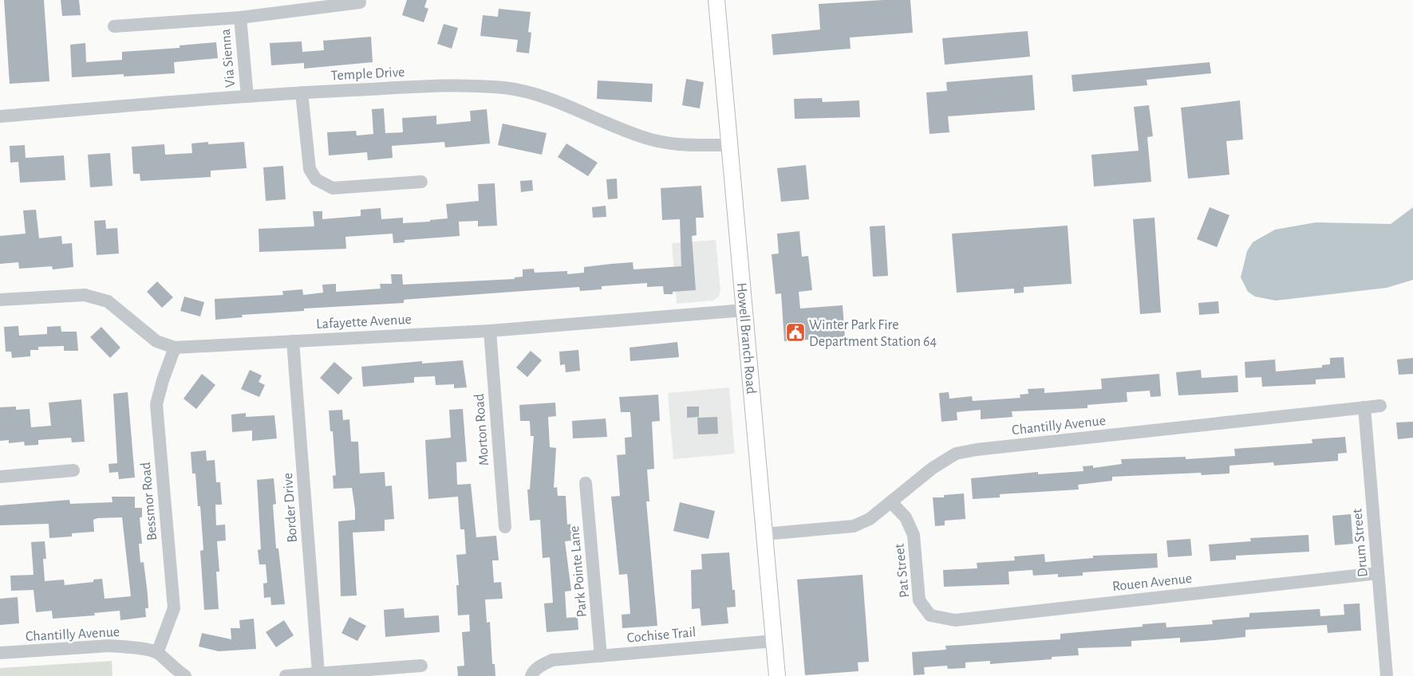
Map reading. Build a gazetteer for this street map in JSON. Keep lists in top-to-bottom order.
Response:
{
  "streets": {
    "main road": ["Howell Branch Road"],
    "street": [
      "Via Sienna",
      "Temple Drive",
      "Lafayette Avenue",
      "Chantilly Avenue",
      "Morton Road",
      "Bessmor Road",
      "Border Drive",
      "Drum Street",
      "Pat Street",
      "Park Pointe Lane",
      "Rouen Avenue",
      "Cochise Trail"
    ]
  },
  "crossings": [
    ["Via Sienna", "Temple Drive"],
    ["Temple Drive", "Howell Branch Road"],
    ["Lafayette Avenue", "Howell Branch Road"],
    ["Lafayette Avenue", "Morton Road"],
    ["Lafayette Avenue", "Bessmor Road"],
    ["Lafayette Avenue", "Border Drive"],
    ["Howell Branch Road", "Chantilly Avenue"],
    ["Howell Branch Road", "Cochise Trail"],
    ["Chantilly Avenue", "Bessmor Road"],
    ["Chantilly Avenue", "Drum Street"],
    ["Chantilly Avenue", "Pat Street"],
    ["Drum Street", "Rouen Avenue"],
    ["Pat Street", "Rouen Avenue"],
    ["Park Pointe Lane", "Cochise Trail"]
  ],
  "places": {
    "public building": ["Winter Park Fire Department Station 64"]
  }
}
